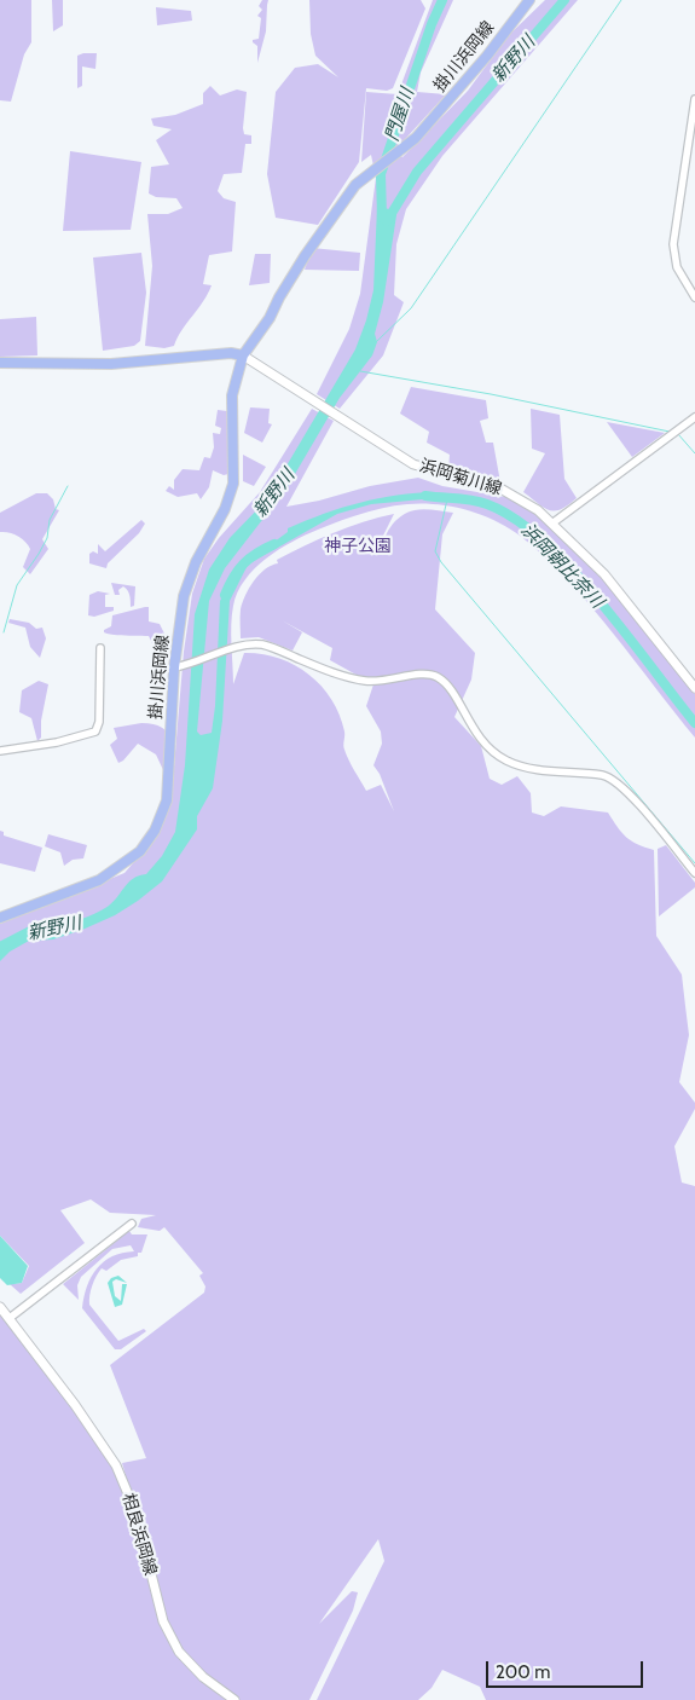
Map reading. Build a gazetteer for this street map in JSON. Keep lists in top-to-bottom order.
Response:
{
  "streets": {
    "main road": ["掛川浜岡線", "浜岡菊川線", "相良浜岡線"]
  },
  "crossings": [
    ["掛川浜岡線", "浜岡菊川線"]
  ],
  "water": ["新野川", "門屋川", "浜岡朝比奈川"],
  "parks": ["神子公園"],
  "scale_bar": "200 m"
}
